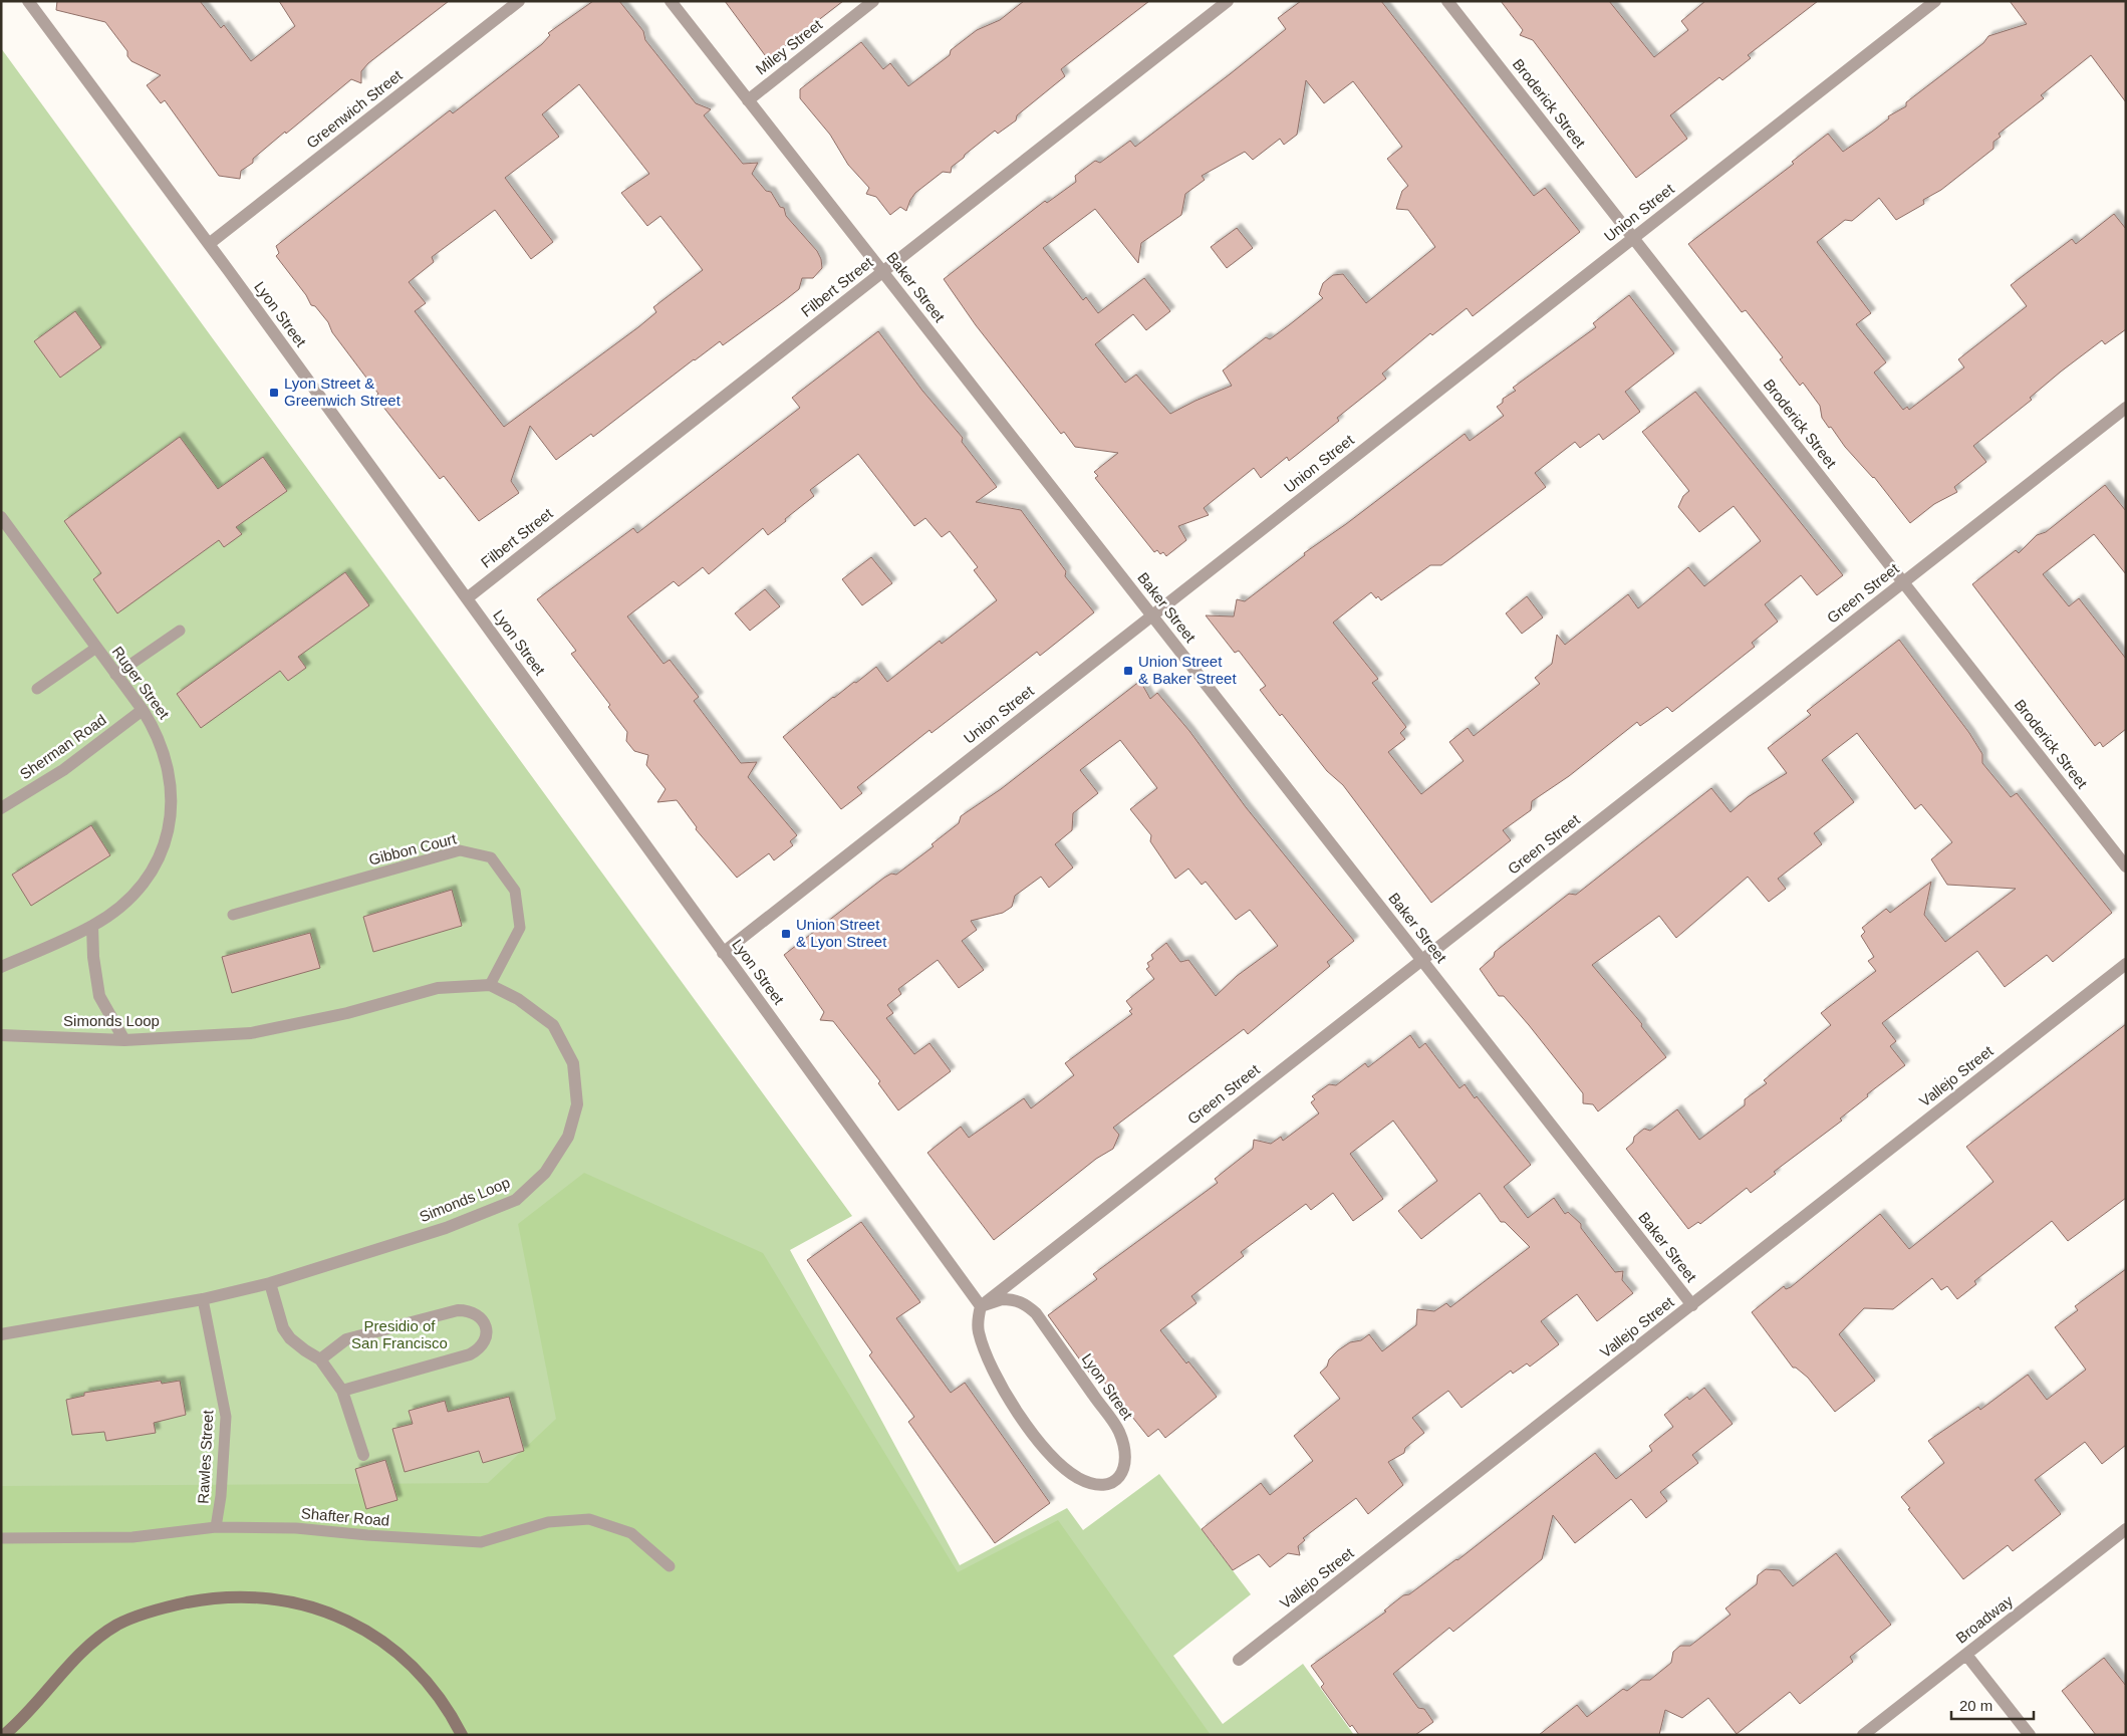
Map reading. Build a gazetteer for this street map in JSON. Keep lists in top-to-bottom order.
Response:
{
  "streets": {
    "street": [
      "Miley Street",
      "Broderick Street",
      "Greenwich Street",
      "Union Street",
      "Filbert Street",
      "Baker Street",
      "Lyon Street",
      "Green Street",
      "Ruger Street",
      "Sherman Road",
      "Simonds Loop",
      "Vallejo Street",
      "Broadway"
    ],
    "lane": ["Gibbon Court", "Rawles Street", "Shafter Road"]
  },
  "crossings": [
    ["Miley Street", "Baker Street"],
    ["Broderick Street", "Union Street"],
    ["Broderick Street", "Green Street"],
    ["Greenwich Street", "Lyon Street"],
    ["Union Street", "Baker Street"],
    ["Union Street", "Lyon Street"],
    ["Filbert Street", "Baker Street"],
    ["Filbert Street", "Lyon Street"],
    ["Baker Street", "Green Street"],
    ["Baker Street", "Vallejo Street"],
    ["Lyon Street", "Green Street"],
    ["Ruger Street", "Sherman Road"],
    ["Gibbon Court", "Simonds Loop"],
    ["Simonds Loop", "Rawles Street"],
    ["Rawles Street", "Shafter Road"]
  ],
  "parks": ["Presidio of San Francisco"],
  "places": {
    "transit": ["Lyon Street & Greenwich Street", "Union Street & Baker Street", "Union Street & Lyon Street"]
  },
  "scale_bar": "20 m"
}
